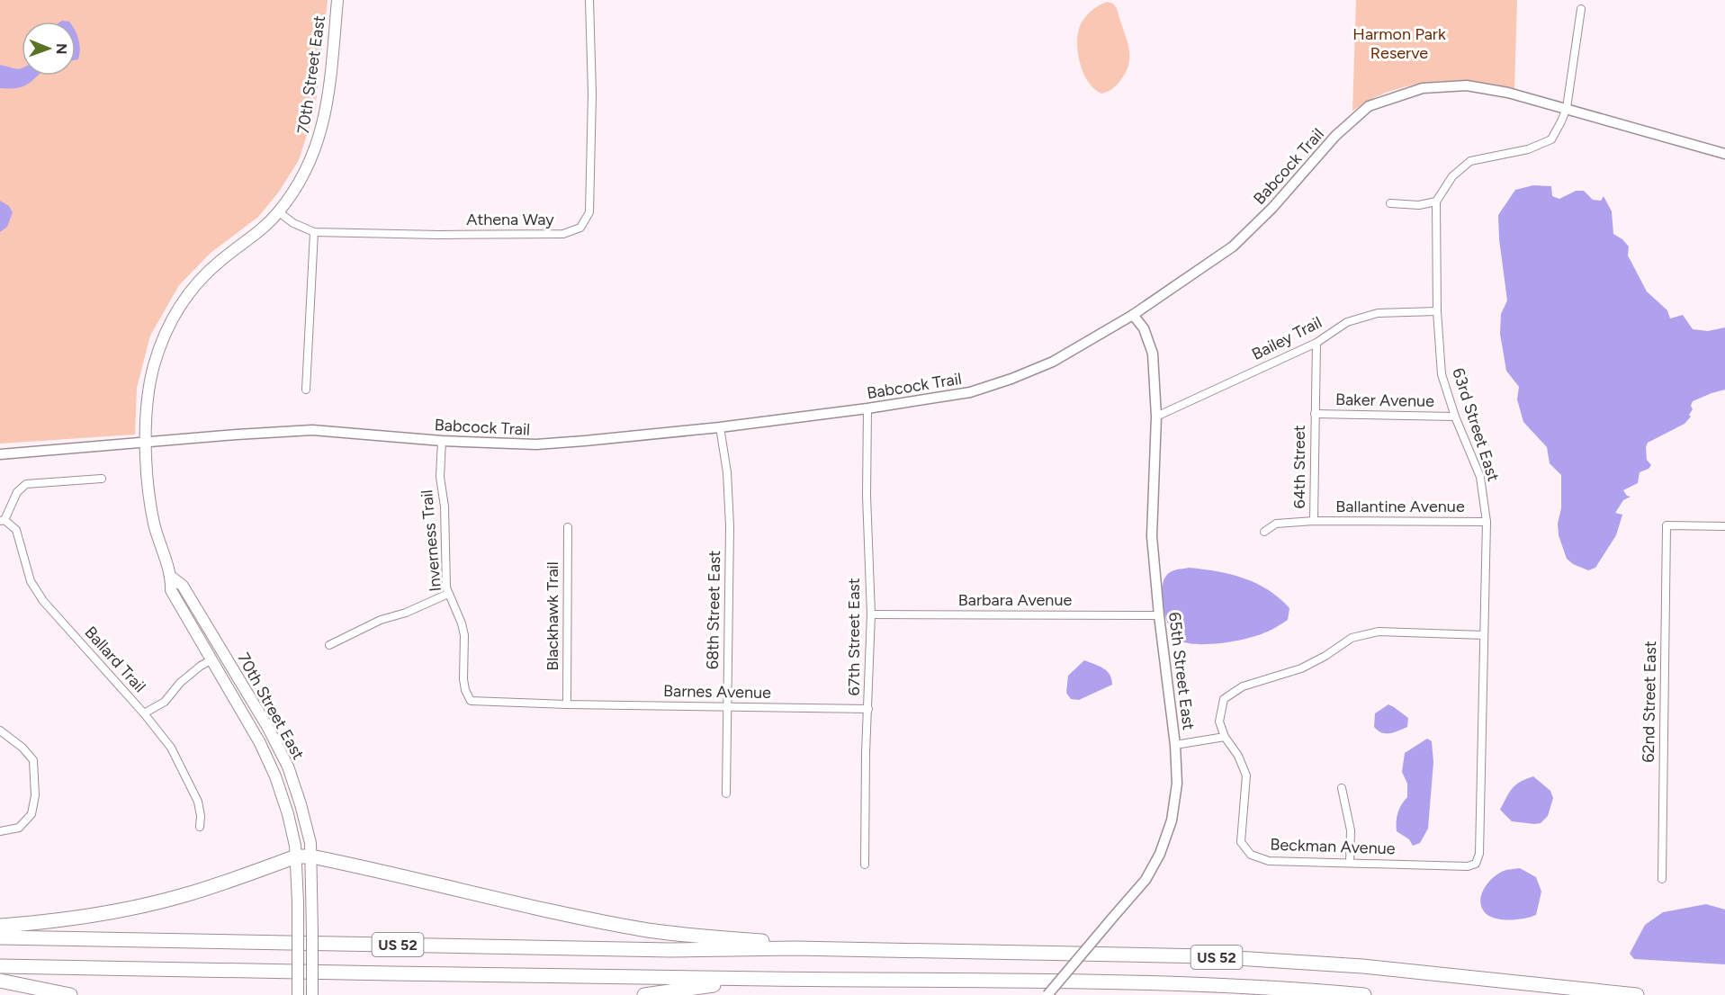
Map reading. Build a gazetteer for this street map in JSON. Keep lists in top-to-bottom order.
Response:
{
  "streets": {
    "highway": ["US 52"],
    "main road": ["70th Street East"],
    "street": [
      "Babcock Trail",
      "Athena Way",
      "Bailey Trail",
      "Baker Avenue",
      "63rd Street East",
      "64th Street",
      "Ballantine Avenue",
      "Inverness Trail",
      "Barbara Avenue",
      "68th Street East",
      "Blackhawk Trail",
      "67th Street East",
      "Ballard Trail",
      "65th Street East",
      "Barnes Avenue",
      "62nd Street East",
      "Beckman Avenue"
    ]
  },
  "crossings": [
    ["70th Street East", "Babcock Trail"],
    ["70th Street East", "Athena Way"],
    ["Babcock Trail", "Inverness Trail"],
    ["Babcock Trail", "68th Street East"],
    ["Babcock Trail", "67th Street East"],
    ["Babcock Trail", "65th Street East"],
    ["Bailey Trail", "63rd Street East"],
    ["Bailey Trail", "64th Street"],
    ["Bailey Trail", "65th Street East"],
    ["Baker Avenue", "63rd Street East"],
    ["Baker Avenue", "64th Street"],
    ["63rd Street East", "Ballantine Avenue"],
    ["63rd Street East", "Beckman Avenue"],
    ["64th Street", "Ballantine Avenue"],
    ["Inverness Trail", "Blackhawk Trail"],
    ["Inverness Trail", "Barnes Avenue"],
    ["Barbara Avenue", "67th Street East"],
    ["Barbara Avenue", "65th Street East"],
    ["68th Street East", "Barnes Avenue"],
    ["Blackhawk Trail", "Barnes Avenue"],
    ["67th Street East", "Barnes Avenue"]
  ],
  "parks": ["Harmon Park Reserve"],
  "north": "right"
}
